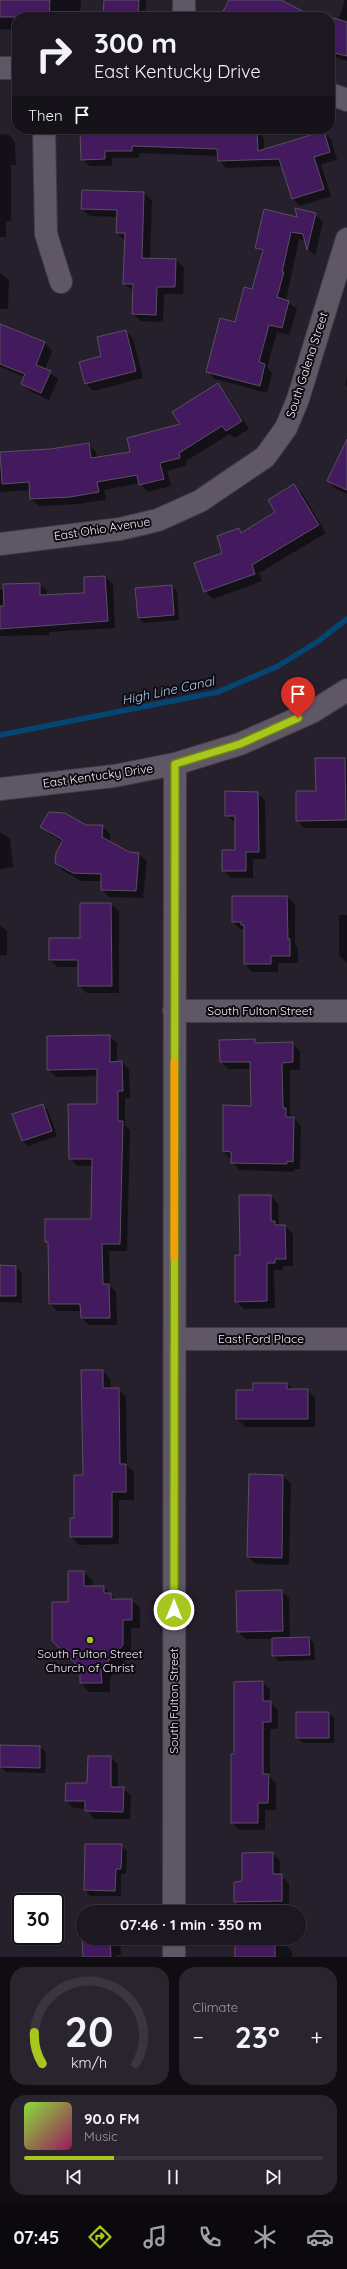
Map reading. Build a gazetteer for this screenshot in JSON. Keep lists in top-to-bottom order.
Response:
{
  "streets": {
    "street": [
      "South Galena Street",
      "East Ohio Avenue",
      "East Kentucky Drive",
      "South Fulton Street",
      "East Ford Place"
    ]
  },
  "crossings": [
    ["South Galena Street", "East Ohio Avenue"],
    ["East Kentucky Drive", "South Fulton Street"],
    ["South Fulton Street", "East Ford Place"]
  ],
  "water": ["High Line Canal"],
  "places": ["South Fulton Street Church of Christ"],
  "page": {
    "turn": ["300 m", "East Kentucky Drive"],
    "then": "Then",
    "limit": "30",
    "trip": "07:46 · 1 min · 350 m",
    "tile": "Climate",
    "heat": ["−", "23°", "+"],
    "song": ["90.0 FM", "Music"],
    "tabs": "07:45",
    "gauge": ["20", "km/h"]
  }
}
